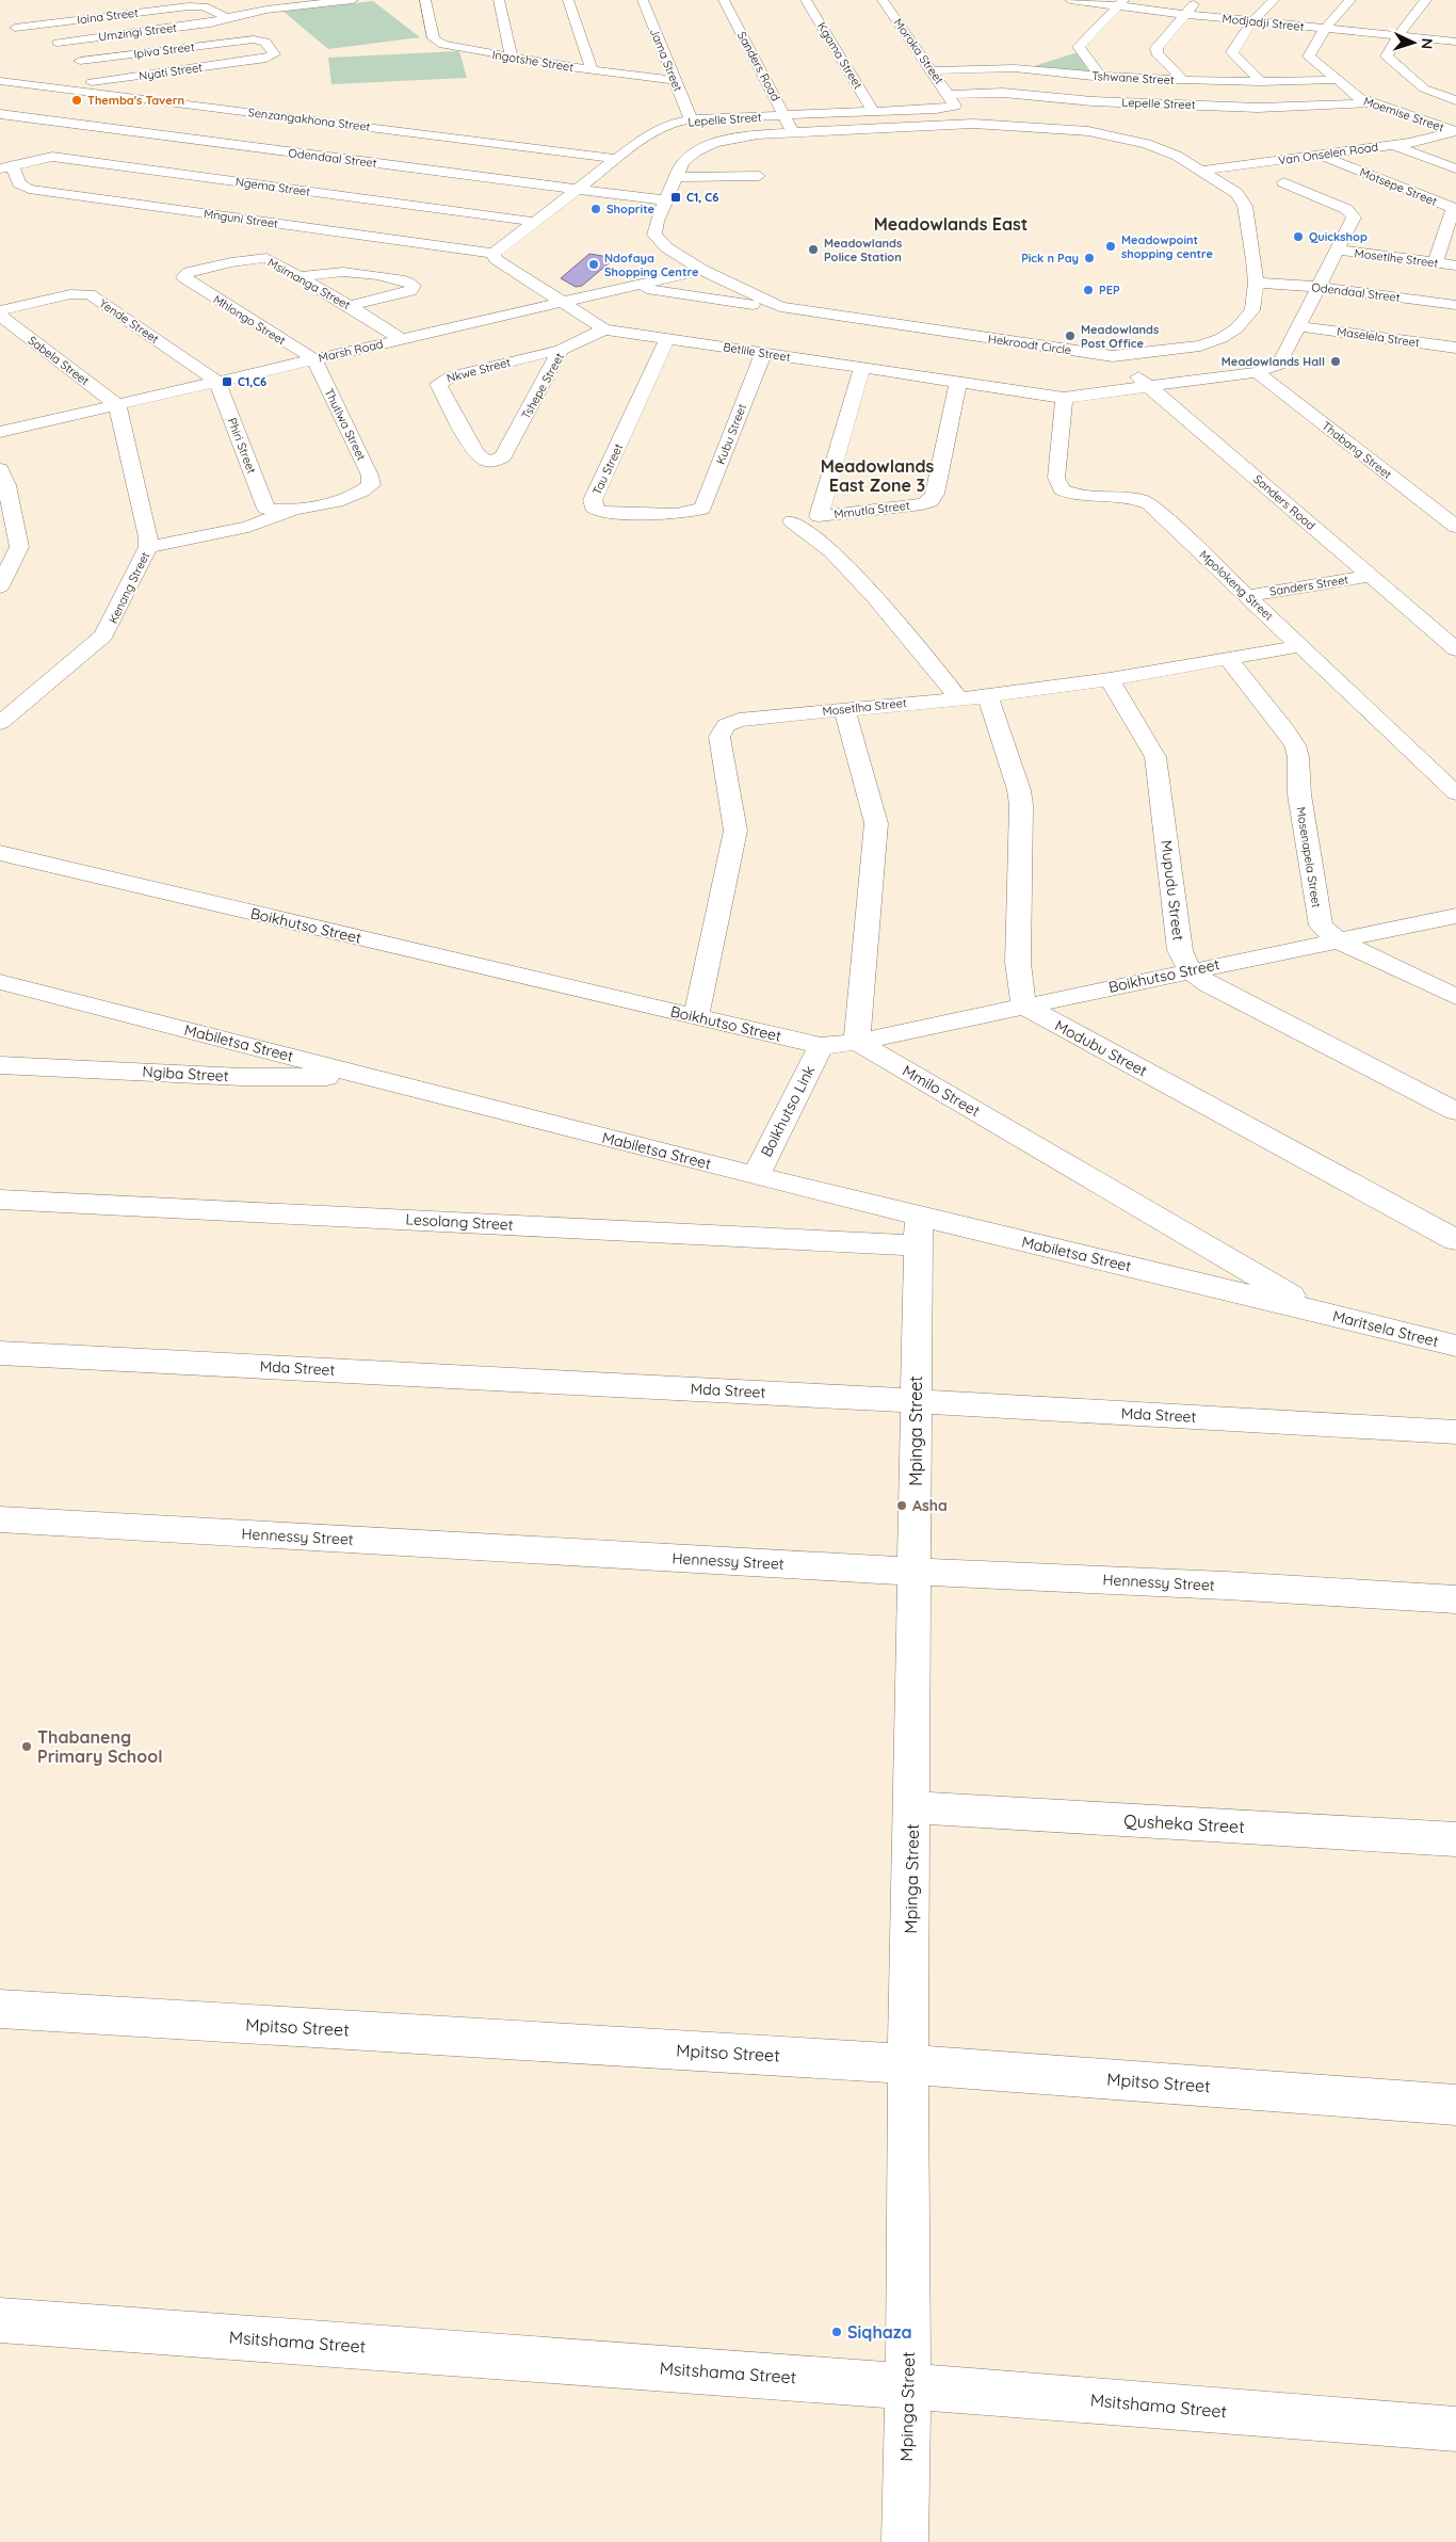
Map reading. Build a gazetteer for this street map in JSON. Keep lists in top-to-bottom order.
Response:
{
  "streets": {
    "street": [
      "Ioina Street",
      "Modjadji Street",
      "Umzingi Street",
      "Ipiva Street",
      "Moroka Street",
      "Kgama Street",
      "Jama Street",
      "Ingotshe Street",
      "Sanders Road",
      "Nyati Street",
      "Tshwane Street",
      "Lepelle Street",
      "Moemise Street",
      "Senzangakhona Street",
      "Van Onselen Road",
      "Odendaal Street",
      "Ngema Street",
      "Motsepe Street",
      "Mnguni Street",
      "Mosetlhe Street",
      "Msimanga Street",
      "Mhlongo Street",
      "Yende Street",
      "Maselela Street",
      "Hekroodt Circle",
      "Marsh Road",
      "Betlile Street",
      "Sabela Street",
      "Nkwe Street",
      "Tshepe Street",
      "Thutlwa Street",
      "Kubu Street",
      "Phiri Street",
      "Thabang Street",
      "Tau Street",
      "Mmutla Street",
      "Mpolokeng Street",
      "Sanders Street",
      "Kenang Street",
      "Mosetlha Street",
      "Mosenapela Street",
      "Mupudu Street",
      "Boikhutso Street",
      "Mabiletsa Street",
      "Modubu Street",
      "Ngiba Street",
      "Mmilo Street",
      "Boikhutso Link",
      "Lesolang Street",
      "Maritsela Street",
      "Mda Street",
      "Mpinga Street",
      "Hennessy Street",
      "Qusheka Street",
      "Mpitso Street",
      "Msitshama Street"
    ]
  },
  "crossings": [
    ["Ioina Street", "Umzingi Street"],
    ["Modjadji Street", "Moemise Street"],
    ["Ipiva Street", "Nyati Street"],
    ["Ipiva Street", "Senzangakhona Street"],
    ["Moroka Street", "Tshwane Street"],
    ["Moroka Street", "Lepelle Street"],
    ["Kgama Street", "Lepelle Street"],
    ["Jama Street", "Ingotshe Street"],
    ["Jama Street", "Lepelle Street"],
    ["Sanders Road", "Lepelle Street"],
    ["Sanders Road", "Hekroodt Circle"],
    ["Sanders Road", "Betlile Street"],
    ["Sanders Road", "Sanders Street"],
    ["Nyati Street", "Senzangakhona Street"],
    ["Tshwane Street", "Moemise Street"],
    ["Lepelle Street", "Moemise Street"],
    ["Lepelle Street", "Senzangakhona Street"],
    ["Lepelle Street", "Odendaal Street"],
    ["Moemise Street", "Van Onselen Road"],
    ["Van Onselen Road", "Motsepe Street"],
    ["Van Onselen Road", "Hekroodt Circle"],
    ["Odendaal Street", "Hekroodt Circle"],
    ["Odendaal Street", "Betlile Street"],
    ["Ngema Street", "Mnguni Street"],
    ["Motsepe Street", "Mosetlhe Street"],
    ["Mnguni Street", "Betlile Street"],
    ["Mosetlhe Street", "Betlile Street"],
    ["Msimanga Street", "Mhlongo Street"],
    ["Msimanga Street", "Marsh Road"],
    ["Mhlongo Street", "Marsh Road"],
    ["Mhlongo Street", "Thutlwa Street"],
    ["Yende Street", "Marsh Road"],
    ["Yende Street", "Phiri Street"],
    ["Maselela Street", "Betlile Street"],
    ["Hekroodt Circle", "Marsh Road"],
    ["Marsh Road", "Betlile Street"],
    ["Marsh Road", "Sabela Street"],
    ["Marsh Road", "Thutlwa Street"],
    ["Marsh Road", "Phiri Street"],
    ["Marsh Road", "Kenang Street"],
    ["Betlile Street", "Tshepe Street"],
    ["Betlile Street", "Kubu Street"],
    ["Betlile Street", "Thabang Street"],
    ["Betlile Street", "Tau Street"],
    ["Betlile Street", "Mmutla Street"],
    ["Betlile Street", "Mpolokeng Street"],
    ["Sabela Street", "Kenang Street"],
    ["Nkwe Street", "Tshepe Street"],
    ["Thutlwa Street", "Phiri Street"],
    ["Kubu Street", "Tau Street"],
    ["Mpolokeng Street", "Sanders Street"],
    ["Mpolokeng Street", "Mosetlha Street"],
    ["Mosetlha Street", "Mosenapela Street"],
    ["Mosetlha Street", "Mupudu Street"],
    ["Mosetlha Street", "Boikhutso Street"],
    ["Mosenapela Street", "Boikhutso Street"],
    ["Mupudu Street", "Boikhutso Street"],
    ["Boikhutso Street", "Modubu Street"],
    ["Boikhutso Street", "Mmilo Street"],
    ["Boikhutso Street", "Boikhutso Link"],
    ["Mabiletsa Street", "Ngiba Street"],
    ["Mabiletsa Street", "Mmilo Street"],
    ["Mabiletsa Street", "Boikhutso Link"],
    ["Mabiletsa Street", "Lesolang Street"],
    ["Mabiletsa Street", "Maritsela Street"],
    ["Mabiletsa Street", "Mpinga Street"],
    ["Mmilo Street", "Maritsela Street"],
    ["Lesolang Street", "Mpinga Street"],
    ["Mda Street", "Mpinga Street"],
    ["Mpinga Street", "Hennessy Street"],
    ["Mpinga Street", "Qusheka Street"],
    ["Mpinga Street", "Mpitso Street"],
    ["Mpinga Street", "Msitshama Street"]
  ],
  "districts": ["Meadowlands East", "Meadowlands East Zone 3"],
  "places": {
    "other": [
      "Themba's Tavern",
      "Shoprite",
      "Quickshop",
      "Meadowpoint shopping centre",
      "Meadowlands Police Station",
      "Pick n Pay",
      "Ndofaya Shopping Centre",
      "PEP",
      "Meadowlands Post Office",
      "Meadowlands Hall",
      "Asha",
      "Thabaneng Primary School",
      "Siqhaza"
    ],
    "transit": ["C1, C6", "C1,C6"]
  },
  "north": "right"
}
